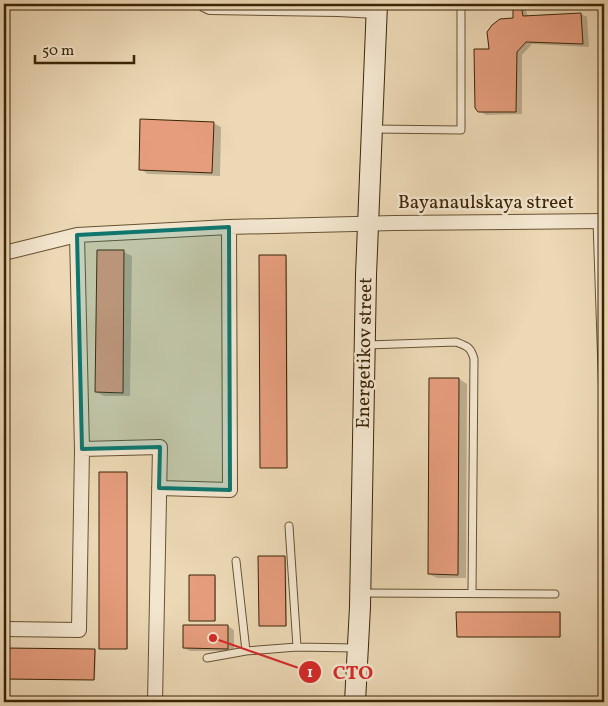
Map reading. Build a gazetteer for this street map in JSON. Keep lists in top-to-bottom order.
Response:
{
  "streets": {
    "main road": ["Energetikov street"],
    "street": ["Bayanaulskaya street"]
  },
  "crossings": [
    ["Bayanaulskaya street", "Energetikov street"]
  ],
  "places": ["СТО"],
  "scale_bar": "50 m"
}
